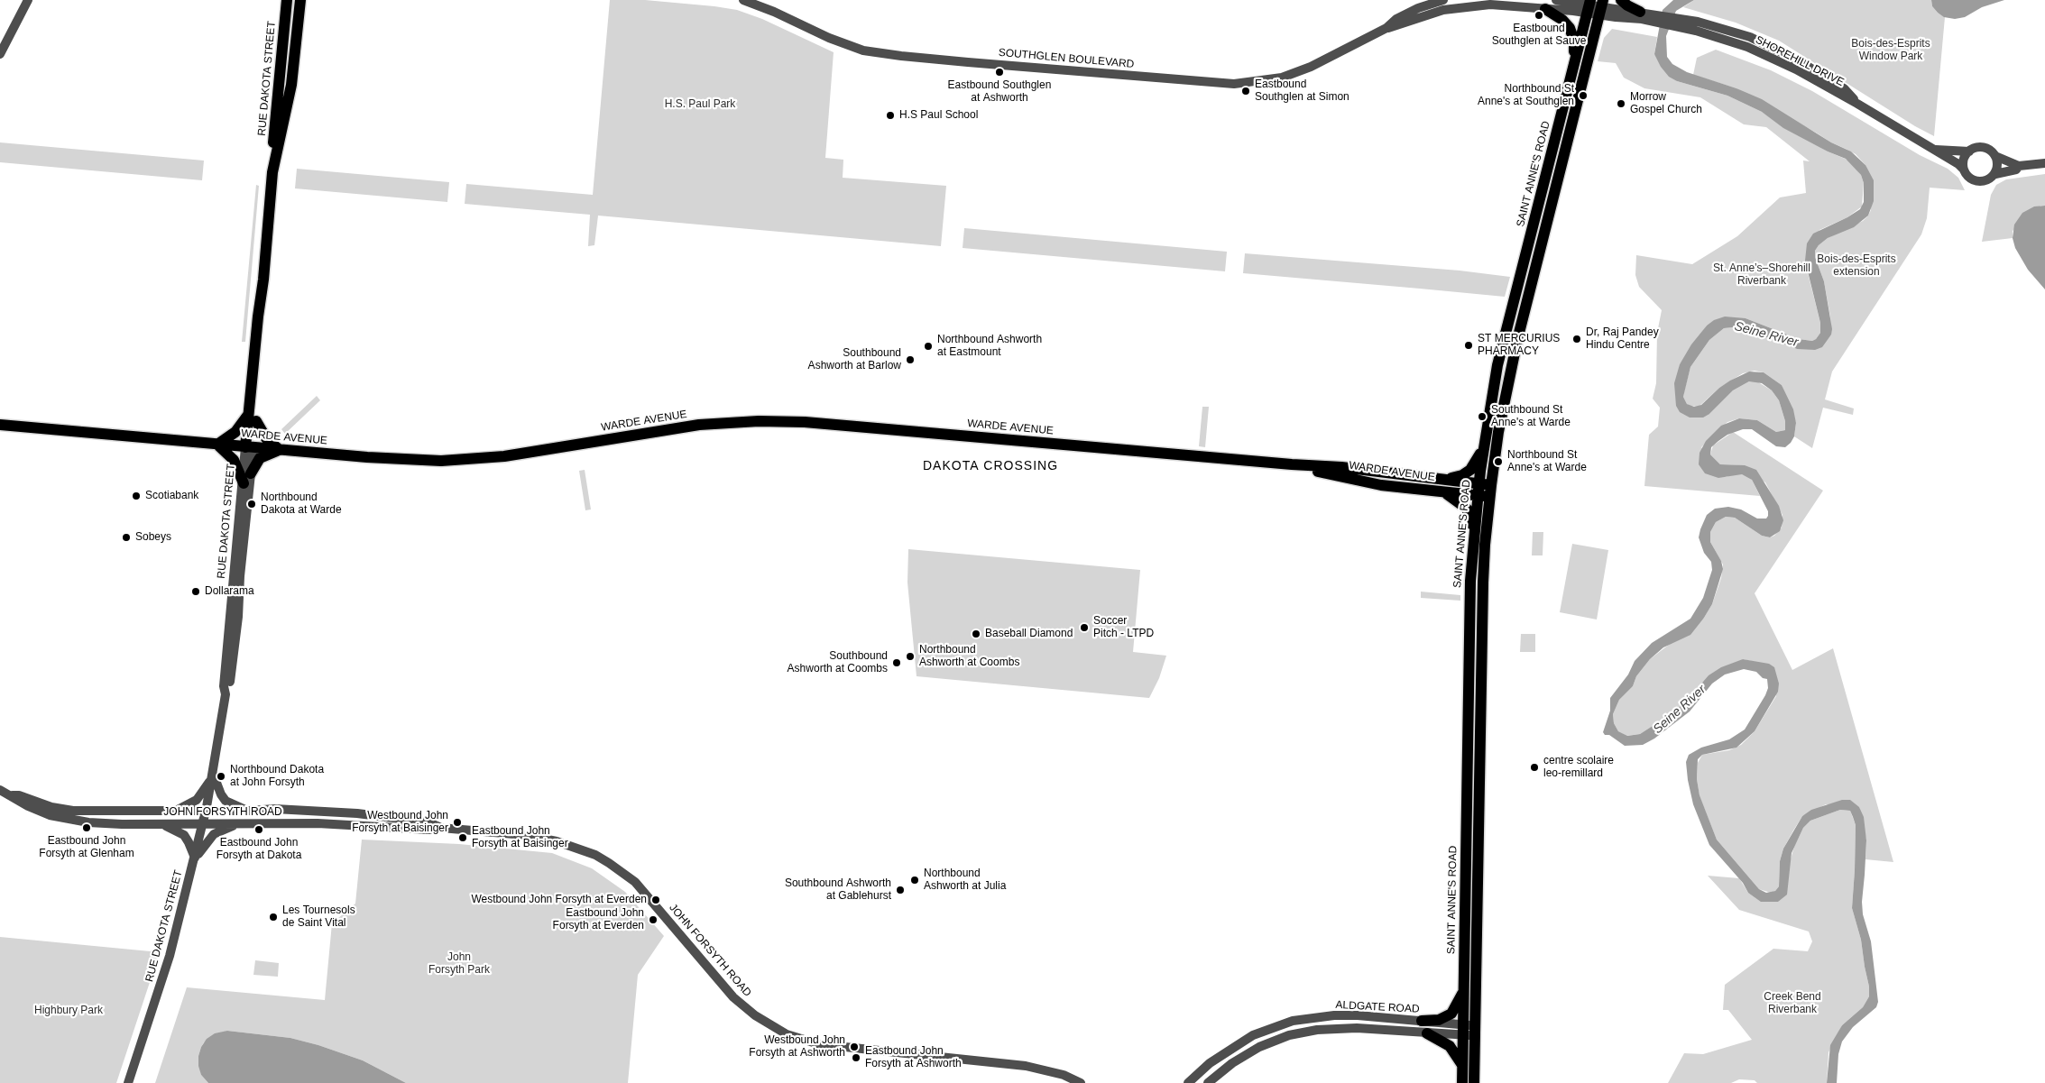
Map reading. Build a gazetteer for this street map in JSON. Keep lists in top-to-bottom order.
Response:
{
  "streets": {
    "main road": ["RUE DAKOTA STREET", "SAINT ANNE'S ROAD", "WARDE AVENUE"],
    "street": [
      "SOUTHGLEN BOULEVARD",
      "SHOREHILL DRIVE",
      "JOHN FORSYTH ROAD",
      "ALDGATE ROAD"
    ]
  },
  "crossings": [
    ["SOUTHGLEN BOULEVARD", "SHOREHILL DRIVE"],
    ["SOUTHGLEN BOULEVARD", "SAINT ANNE'S ROAD"],
    ["SHOREHILL DRIVE", "SAINT ANNE'S ROAD"],
    ["RUE DAKOTA STREET", "WARDE AVENUE"],
    ["RUE DAKOTA STREET", "JOHN FORSYTH ROAD"],
    ["SAINT ANNE'S ROAD", "WARDE AVENUE"],
    ["SAINT ANNE'S ROAD", "ALDGATE ROAD"]
  ],
  "districts": ["DAKOTA CROSSING"],
  "water": ["Seine River"],
  "parks": [
    "Bois-des-Esprits Window Park",
    "H.S. Paul Park",
    "Bois-des-Esprits extension",
    "St. Anne’s–Shorehill Riverbank",
    "John Forsyth Park",
    "Creek Bend Riverbank",
    "Highbury Park"
  ],
  "places": [
    "Eastbound Southglen at Sauve",
    "Eastbound Southglen at Ashworth",
    "Eastbound Southglen at Simon",
    "Northbound St Anne's at Southglen",
    "Morrow Gospel Church",
    "H.S Paul School",
    "Dr, Raj Pandey Hindu Centre",
    "ST MERCURIUS PHARMACY",
    "Northbound Ashworth at Eastmount",
    "Southbound Ashworth at Barlow",
    "Southbound St Anne's at Warde",
    "Northbound St Anne's at Warde",
    "Scotiabank",
    "Northbound Dakota at Warde",
    "Sobeys",
    "Dollarama",
    "Soccer Pitch - LTPD",
    "Baseball Diamond",
    "Northbound Ashworth at Coombs",
    "Southbound Ashworth at Coombs",
    "centre scolaire leo-remillard",
    "Northbound Dakota at John Forsyth",
    "Westbound John Forsyth at Baisinger",
    "Eastbound John Forsyth at Glenham",
    "Eastbound John Forsyth at Dakota",
    "Eastbound John Forsyth at Baisinger",
    "Northbound Ashworth at Julia",
    "Southbound Ashworth at Gablehurst",
    "Westbound John Forsyth at Everden",
    "Les Tournesols de Saint Vital",
    "Eastbound John Forsyth at Everden",
    "Westbound John Forsyth at Ashworth",
    "Eastbound John Forsyth at Ashworth"
  ]
}
